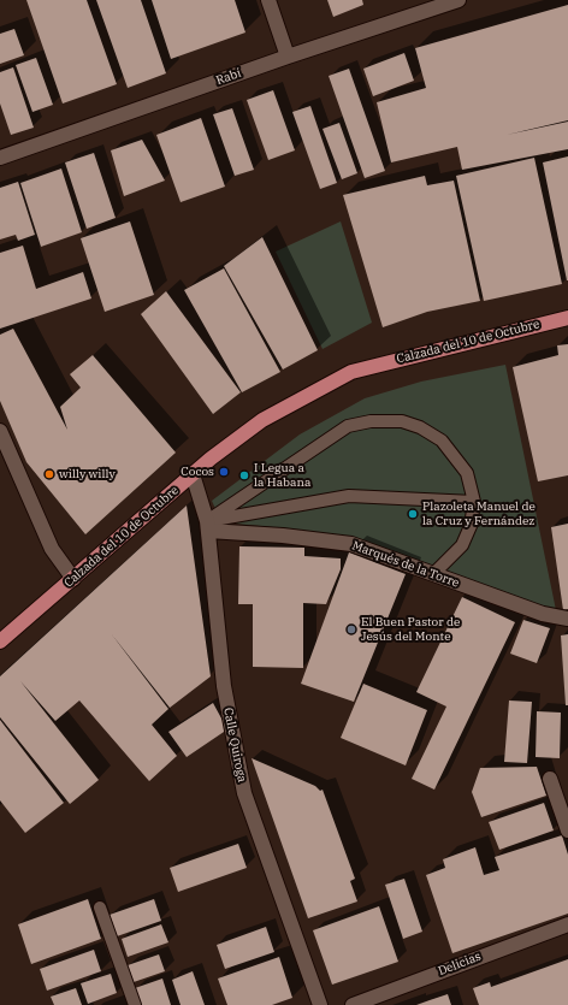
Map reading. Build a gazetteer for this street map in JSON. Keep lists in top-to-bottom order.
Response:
{
  "streets": {
    "main road": ["Calzada del 10 de Octubre"],
    "street": [
      "Rabí",
      "Marqués de la Torre",
      "Calle Quiroga",
      "Delicias"
    ]
  },
  "crossings": [
    ["Calzada del 10 de Octubre", "Calle Quiroga"],
    ["Marqués de la Torre", "Calle Quiroga"]
  ],
  "places": [
    "Cocos",
    "willy willy",
    "I Legua a la Habana",
    "Plazoleta Manuel de la Cruz y Fernández",
    "El Buen Pastor de Jesús del Monte"
  ]
}
